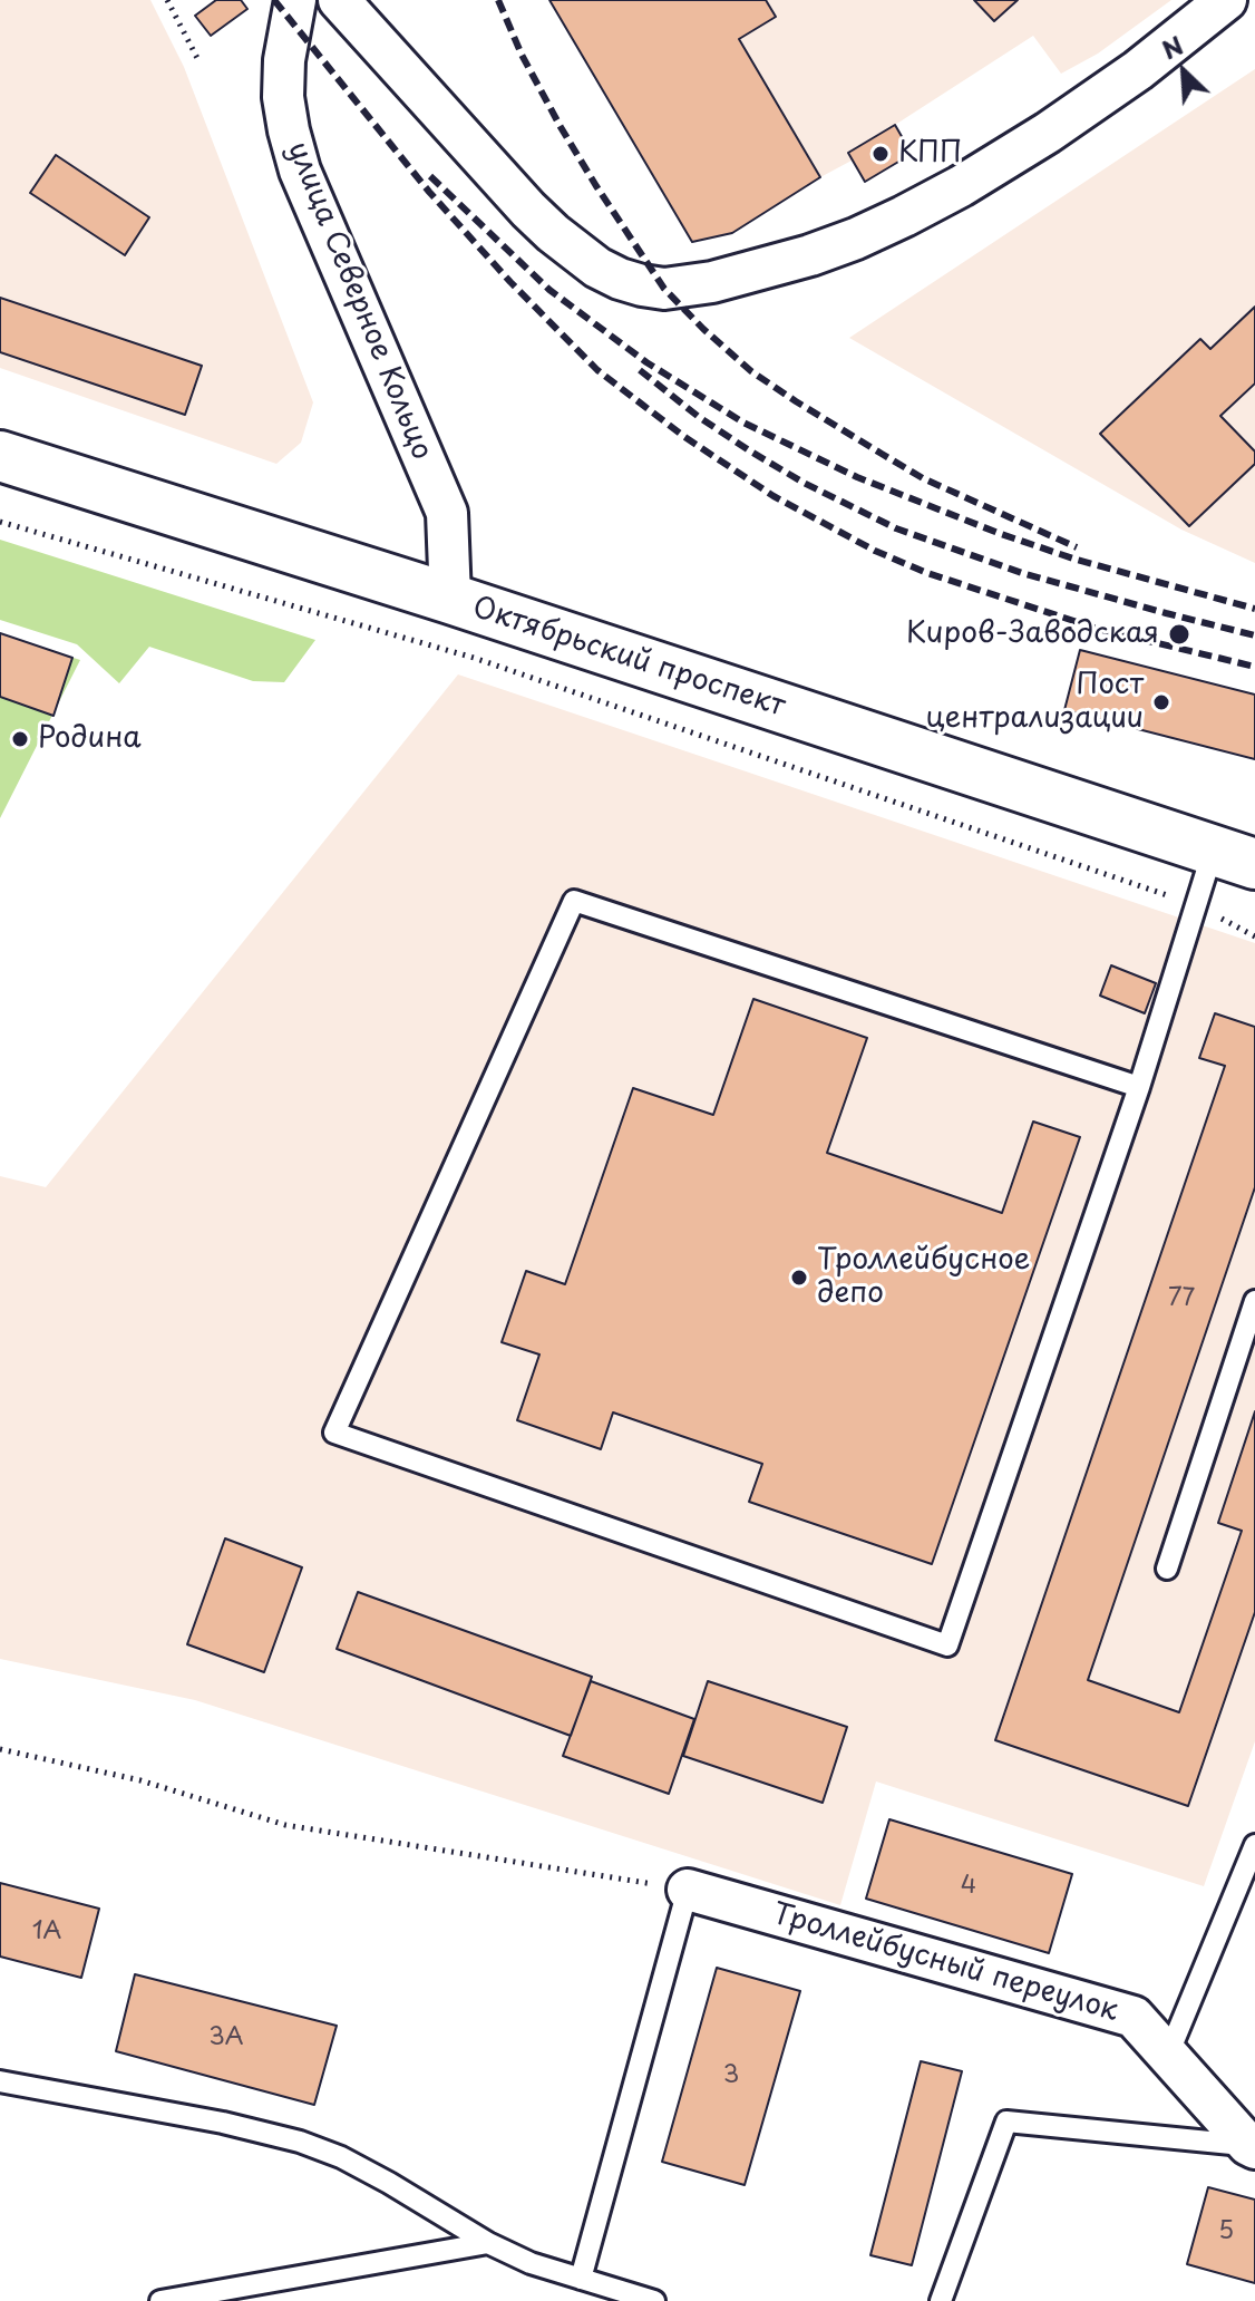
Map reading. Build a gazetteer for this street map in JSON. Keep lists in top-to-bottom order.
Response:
{
  "streets": {
    "main road": ["Октябрьский проспект"],
    "street": ["улица Северное Кольцо", "Троллейбусный переулок"]
  },
  "crossings": [
    ["улица Северное Кольцо", "Октябрьский проспект"]
  ],
  "places": [
    "КПП",
    "Киров-Заводская",
    "Пост централизации",
    "Родина",
    "Троллейбусное депо"
  ],
  "house_numbers": [
    "77",
    "4",
    "1А",
    "3А",
    "3",
    "5"
  ],
  "north": "top left"
}
